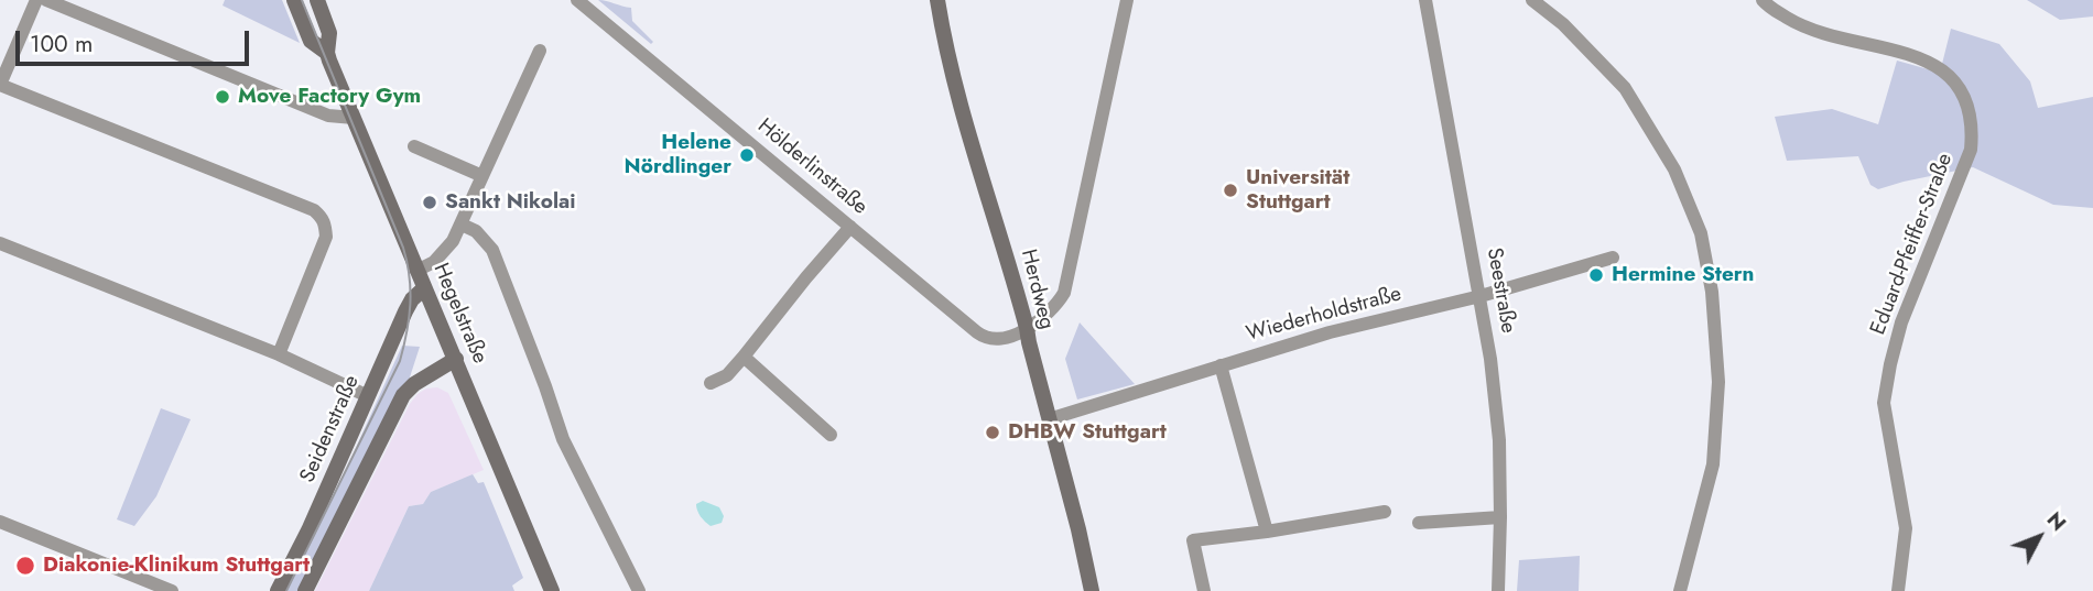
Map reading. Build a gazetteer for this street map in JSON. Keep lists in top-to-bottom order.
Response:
{
  "streets": {
    "street": [
      "Hölderlinstraße",
      "Eduard-Pfeiffer-Straße",
      "Herdweg",
      "Seestraße",
      "Hegelstraße",
      "Wiederholdstraße",
      "Seidenstraße"
    ]
  },
  "crossings": [
    ["Hölderlinstraße", "Herdweg"],
    ["Herdweg", "Wiederholdstraße"],
    ["Seestraße", "Wiederholdstraße"],
    ["Hegelstraße", "Seidenstraße"]
  ],
  "places": [
    "Move Factory Gym",
    "Helene Nördlinger",
    "Universität Stuttgart",
    "Sankt Nikolai",
    "Hermine Stern",
    "DHBW Stuttgart",
    "Diakonie-Klinikum Stuttgart"
  ],
  "scale_bar": "100 m",
  "north": "top right"
}
